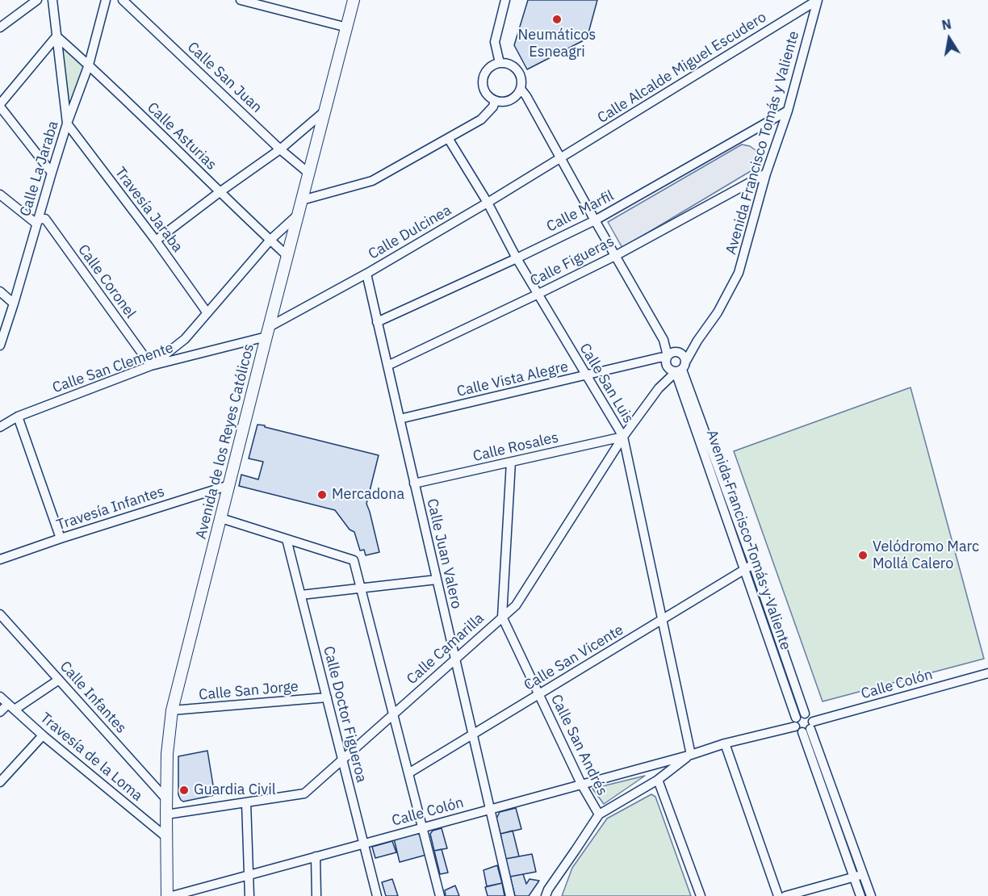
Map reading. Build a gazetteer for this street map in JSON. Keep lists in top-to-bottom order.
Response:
{
  "streets": {
    "street": [
      "Calle Alcalde Miguel Escudero",
      "Calle San Juan",
      "Calle Asturias",
      "Avenida Francisco Tomás y Valiente",
      "Calle La Jaraba",
      "Travesía Jaraba",
      "Calle Marfil",
      "Calle Dulcinea",
      "Calle Figueras",
      "Calle Coronel",
      "Calle San Clemente",
      "Calle Vista Alegre",
      "Calle San Luis",
      "Avenida de los Reyes Católicos",
      "Calle Rosales",
      "Travesía Infantes",
      "Calle Juan Valero",
      "Calle Camarilla",
      "Calle San Vicente",
      "Calle Colón",
      "Calle San Jorge",
      "Calle Infantes",
      "Calle Doctor Figueroa",
      "Calle San Andrés",
      "Travesía de la Loma"
    ]
  },
  "crossings": [
    ["Calle Alcalde Miguel Escudero", "Avenida Francisco Tomás y Valiente"],
    ["Calle Alcalde Miguel Escudero", "Calle Dulcinea"],
    ["Calle San Juan", "Avenida de los Reyes Católicos"],
    ["Calle Asturias", "Calle La Jaraba"],
    ["Calle Asturias", "Avenida de los Reyes Católicos"],
    ["Avenida Francisco Tomás y Valiente", "Calle Marfil"],
    ["Avenida Francisco Tomás y Valiente", "Calle Figueras"],
    ["Avenida Francisco Tomás y Valiente", "Calle Vista Alegre"],
    ["Avenida Francisco Tomás y Valiente", "Calle Camarilla"],
    ["Avenida Francisco Tomás y Valiente", "Calle San Vicente"],
    ["Avenida Francisco Tomás y Valiente", "Calle Colón"],
    ["Calle La Jaraba", "Travesía Jaraba"],
    ["Calle La Jaraba", "Calle Coronel"],
    ["Calle Marfil", "Calle San Luis"],
    ["Calle Marfil", "Calle Juan Valero"],
    ["Calle Dulcinea", "Calle San Clemente"],
    ["Calle Dulcinea", "Calle San Luis"],
    ["Calle Dulcinea", "Avenida de los Reyes Católicos"],
    ["Calle Dulcinea", "Calle Juan Valero"],
    ["Calle Figueras", "Calle San Luis"],
    ["Calle Figueras", "Calle Juan Valero"],
    ["Calle Coronel", "Calle San Clemente"],
    ["Calle San Clemente", "Avenida de los Reyes Católicos"],
    ["Calle Vista Alegre", "Calle San Luis"],
    ["Calle Vista Alegre", "Calle Juan Valero"],
    ["Calle Vista Alegre", "Calle Camarilla"],
    ["Calle San Luis", "Calle Rosales"],
    ["Calle San Luis", "Calle Camarilla"],
    ["Calle San Luis", "Calle San Vicente"],
    ["Calle San Luis", "Calle Colón"],
    ["Avenida de los Reyes Católicos", "Travesía Infantes"],
    ["Avenida de los Reyes Católicos", "Calle Camarilla"],
    ["Avenida de los Reyes Católicos", "Calle San Jorge"],
    ["Avenida de los Reyes Católicos", "Calle Infantes"],
    ["Avenida de los Reyes Católicos", "Travesía de la Loma"],
    ["Calle Rosales", "Calle Juan Valero"],
    ["Calle Rosales", "Calle Camarilla"],
    ["Calle Rosales", "Calle San Andrés"],
    ["Calle Juan Valero", "Calle Camarilla"],
    ["Calle Juan Valero", "Calle San Vicente"],
    ["Calle Juan Valero", "Calle Colón"],
    ["Calle Camarilla", "Calle Doctor Figueroa"],
    ["Calle Camarilla", "Calle San Andrés"],
    ["Calle San Vicente", "Calle San Andrés"],
    ["Calle Colón", "Calle Doctor Figueroa"],
    ["Calle Colón", "Calle San Andrés"],
    ["Calle San Jorge", "Calle Doctor Figueroa"]
  ],
  "places": [
    "Neumáticos Esneagri",
    "Mercadona",
    "Velódromo Marc Mollá Calero",
    "Guardia Civil"
  ],
  "north": "top"
}
